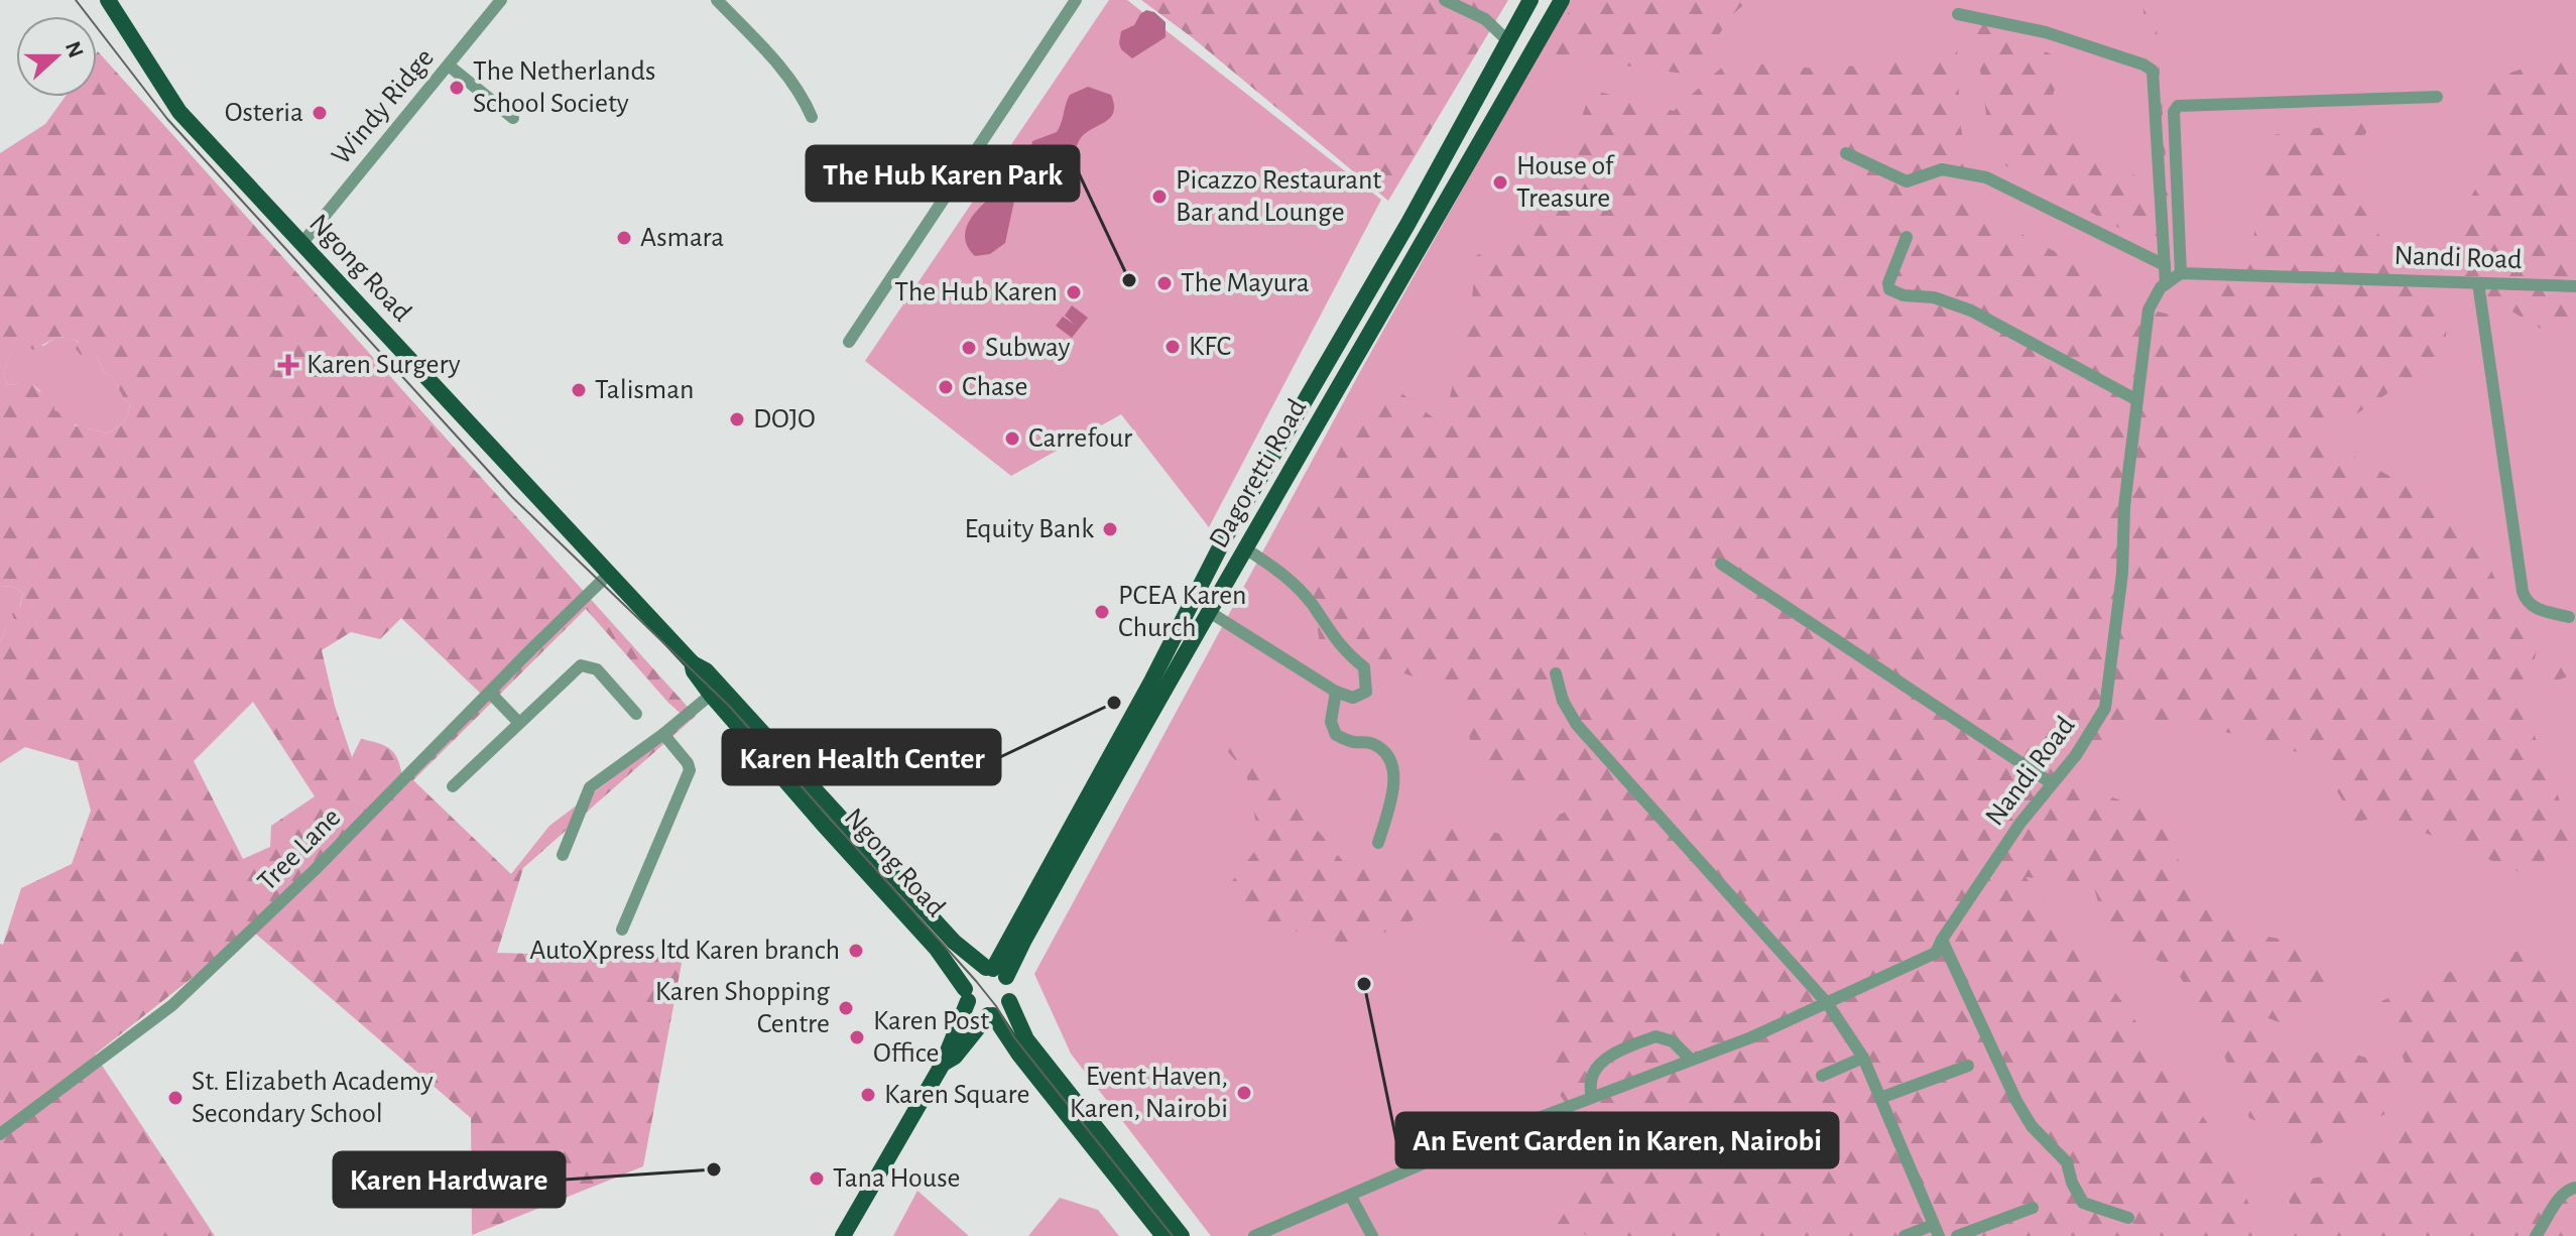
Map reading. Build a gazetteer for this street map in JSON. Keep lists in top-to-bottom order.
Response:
{
  "streets": {
    "main road": ["Ngong Road", "Dagoretti Road"],
    "street": ["Windy Ridge", "Nandi Road", "Tree Lane"]
  },
  "crossings": [
    ["Windy Ridge", "Ngong Road"],
    ["Ngong Road", "Dagoretti Road"],
    ["Ngong Road", "Tree Lane"]
  ],
  "places": {
    "other": [
      "The Netherlands School Society",
      "Osteria",
      "House of Treasure",
      "Picazzo Restaurant Bar and Lounge",
      "Asmara",
      "The Hub Karen Park",
      "The Mayura",
      "The Hub Karen",
      "KFC",
      "Subway",
      "Chase",
      "Talisman",
      "DOJO",
      "Carrefour",
      "Equity Bank",
      "PCEA Karen Church",
      "Karen Health Center",
      "AutoXpress ltd Karen branch",
      "An Event Garden in Karen, Nairobi",
      "Karen Shopping Centre",
      "Karen Post Office",
      "Event Haven, Karen, Nairobi",
      "Karen Square",
      "St. Elizabeth Academy Secondary School",
      "Karen Hardware",
      "Tana House"
    ],
    "health": ["Karen Surgery"]
  },
  "north": "right"
}
